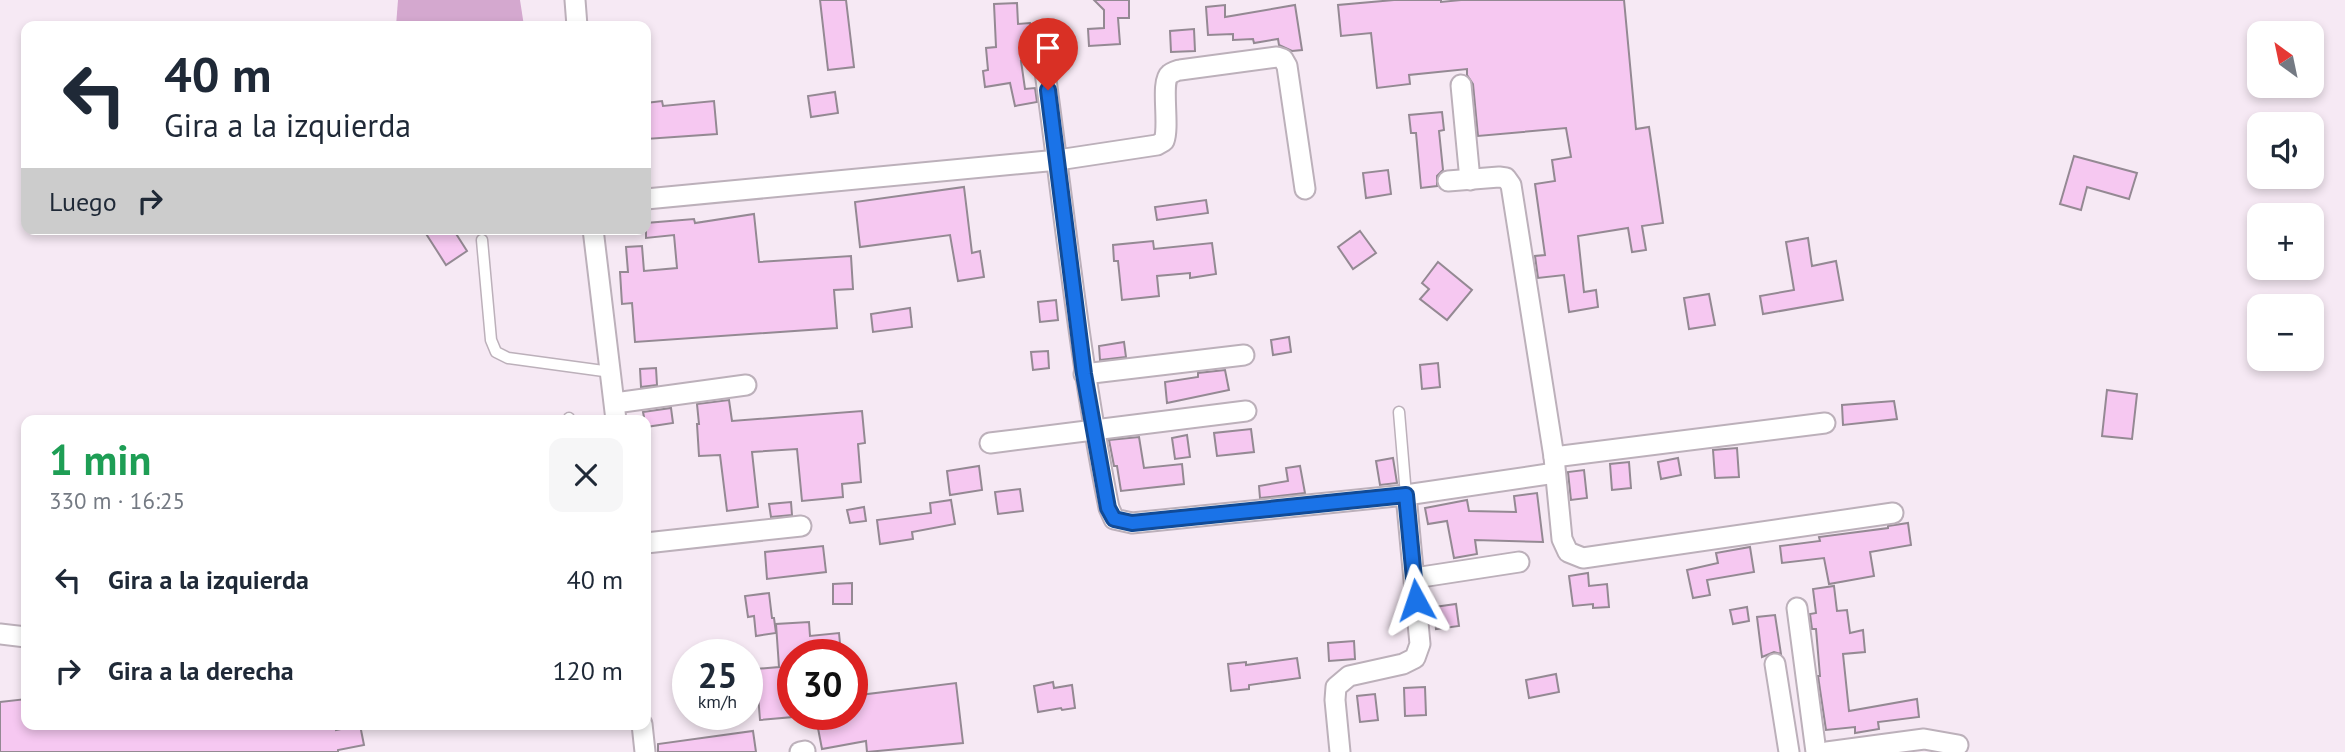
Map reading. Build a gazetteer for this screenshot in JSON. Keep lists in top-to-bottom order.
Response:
{
  "north": "top left",
  "page": {
    "map_buttons": ["+", "−"],
    "turn": ["40 m", "Gira a la izquierda"],
    "then": "Luego",
    "heading": ["1 min", "330 m · 16:25"],
    "list": [
      {
        "name": "Gira a la izquierda",
        "value": "40 m"
      },
      {
        "name": "Gira a la derecha",
        "value": "120 m"
      }
    ],
    "speed": "25 km/h",
    "limit": "30"
  }
}
